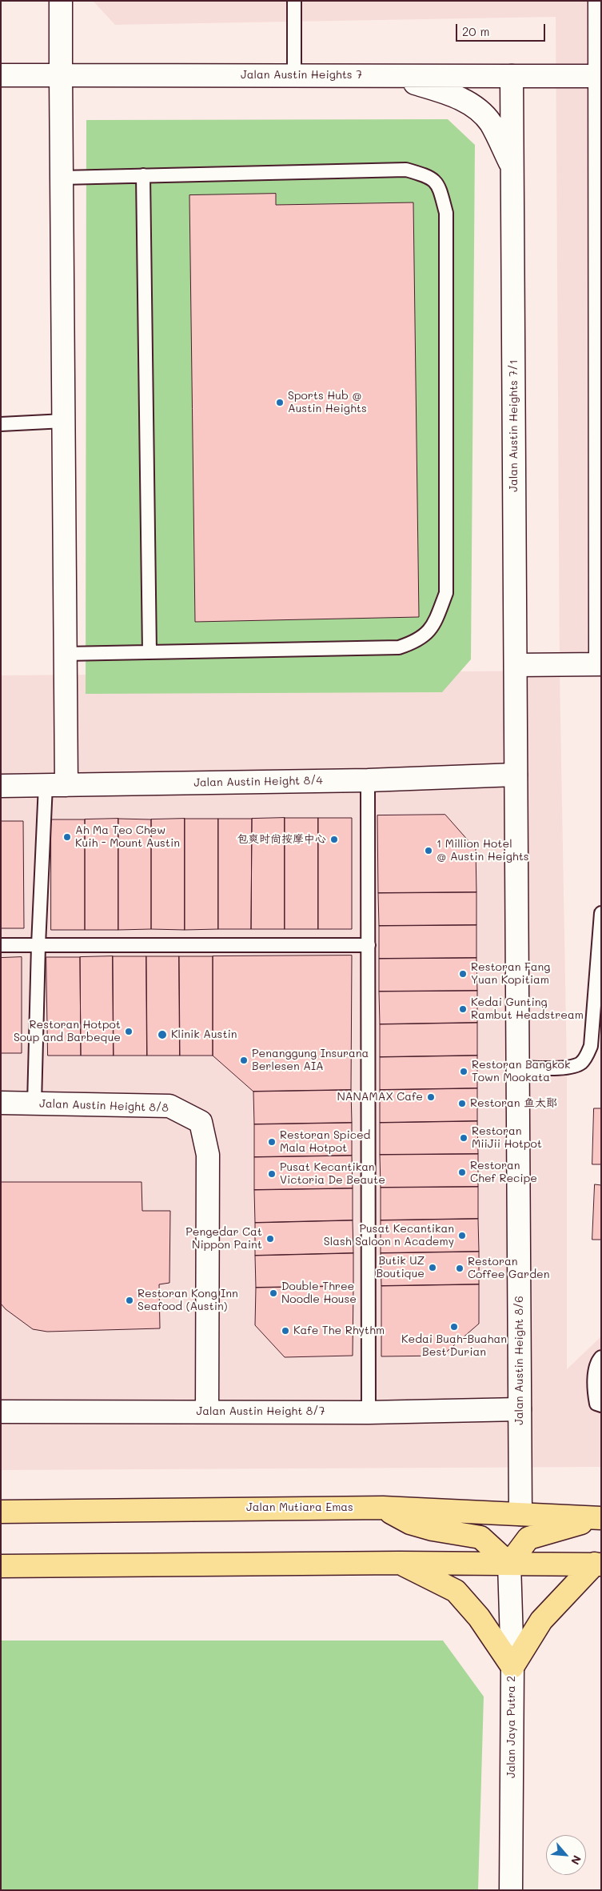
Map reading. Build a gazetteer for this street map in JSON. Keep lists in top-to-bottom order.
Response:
{
  "streets": {
    "main road": ["Jalan Mutiara Emas"],
    "street": [
      "Jalan Austin Heights 7",
      "Jalan Austin Heights 7/1",
      "Jalan Austin Height 8/4",
      "Jalan Austin Height 8/8",
      "Jalan Austin Height 8/6",
      "Jalan Austin Height 8/7",
      "Jalan Jaya Putra 2"
    ]
  },
  "crossings": [
    ["Jalan Austin Heights 7", "Jalan Austin Heights 7/1"],
    ["Jalan Austin Heights 7/1", "Jalan Austin Height 8/4"],
    ["Jalan Austin Heights 7/1", "Jalan Austin Height 8/6"],
    ["Jalan Austin Height 8/4", "Jalan Austin Height 8/6"],
    ["Jalan Austin Height 8/8", "Jalan Austin Height 8/7"],
    ["Jalan Austin Height 8/6", "Jalan Austin Height 8/7"],
    ["Jalan Austin Height 8/6", "Jalan Mutiara Emas"]
  ],
  "places": [
    "Sports Hub @ Austin Heights",
    "Ah Ma Teo Chew Kuih - Mount Austin",
    "包爽时尚按摩中心",
    "1 Million Hotel @ Austin Heights",
    "Restoran Fang Yuan Kopitiam",
    "Kedai Gunting Rambut Headstream",
    "Restoran Hotpot Soup and Barbeque",
    "Klinik Austin",
    "Penanggung Insurana Berlesen AIA",
    "Restoran Bangkok Town Mookata",
    "NANAMAX Cafe",
    "Restoran 鱼太郎",
    "Restoran MiiJii Hotpot",
    "Restoran Spiced Mala Hotpot",
    "Restoran Chef Recipe",
    "Pusat Kecantikan Victoria De Beaute",
    "Pusat Kecantikan Slash Saloon n Academy",
    "Pengedar Cat Nippon Paint",
    "Butik UZ Boutique",
    "Restoran Coffee Garden",
    "Double Three Noodle House",
    "Restoran Kong Inn Seafood (Austin)",
    "Kedai Buah-Buahan Best Durian",
    "Kafe The Rhythm"
  ],
  "scale_bar": "20 m",
  "north": "bottom right"
}
